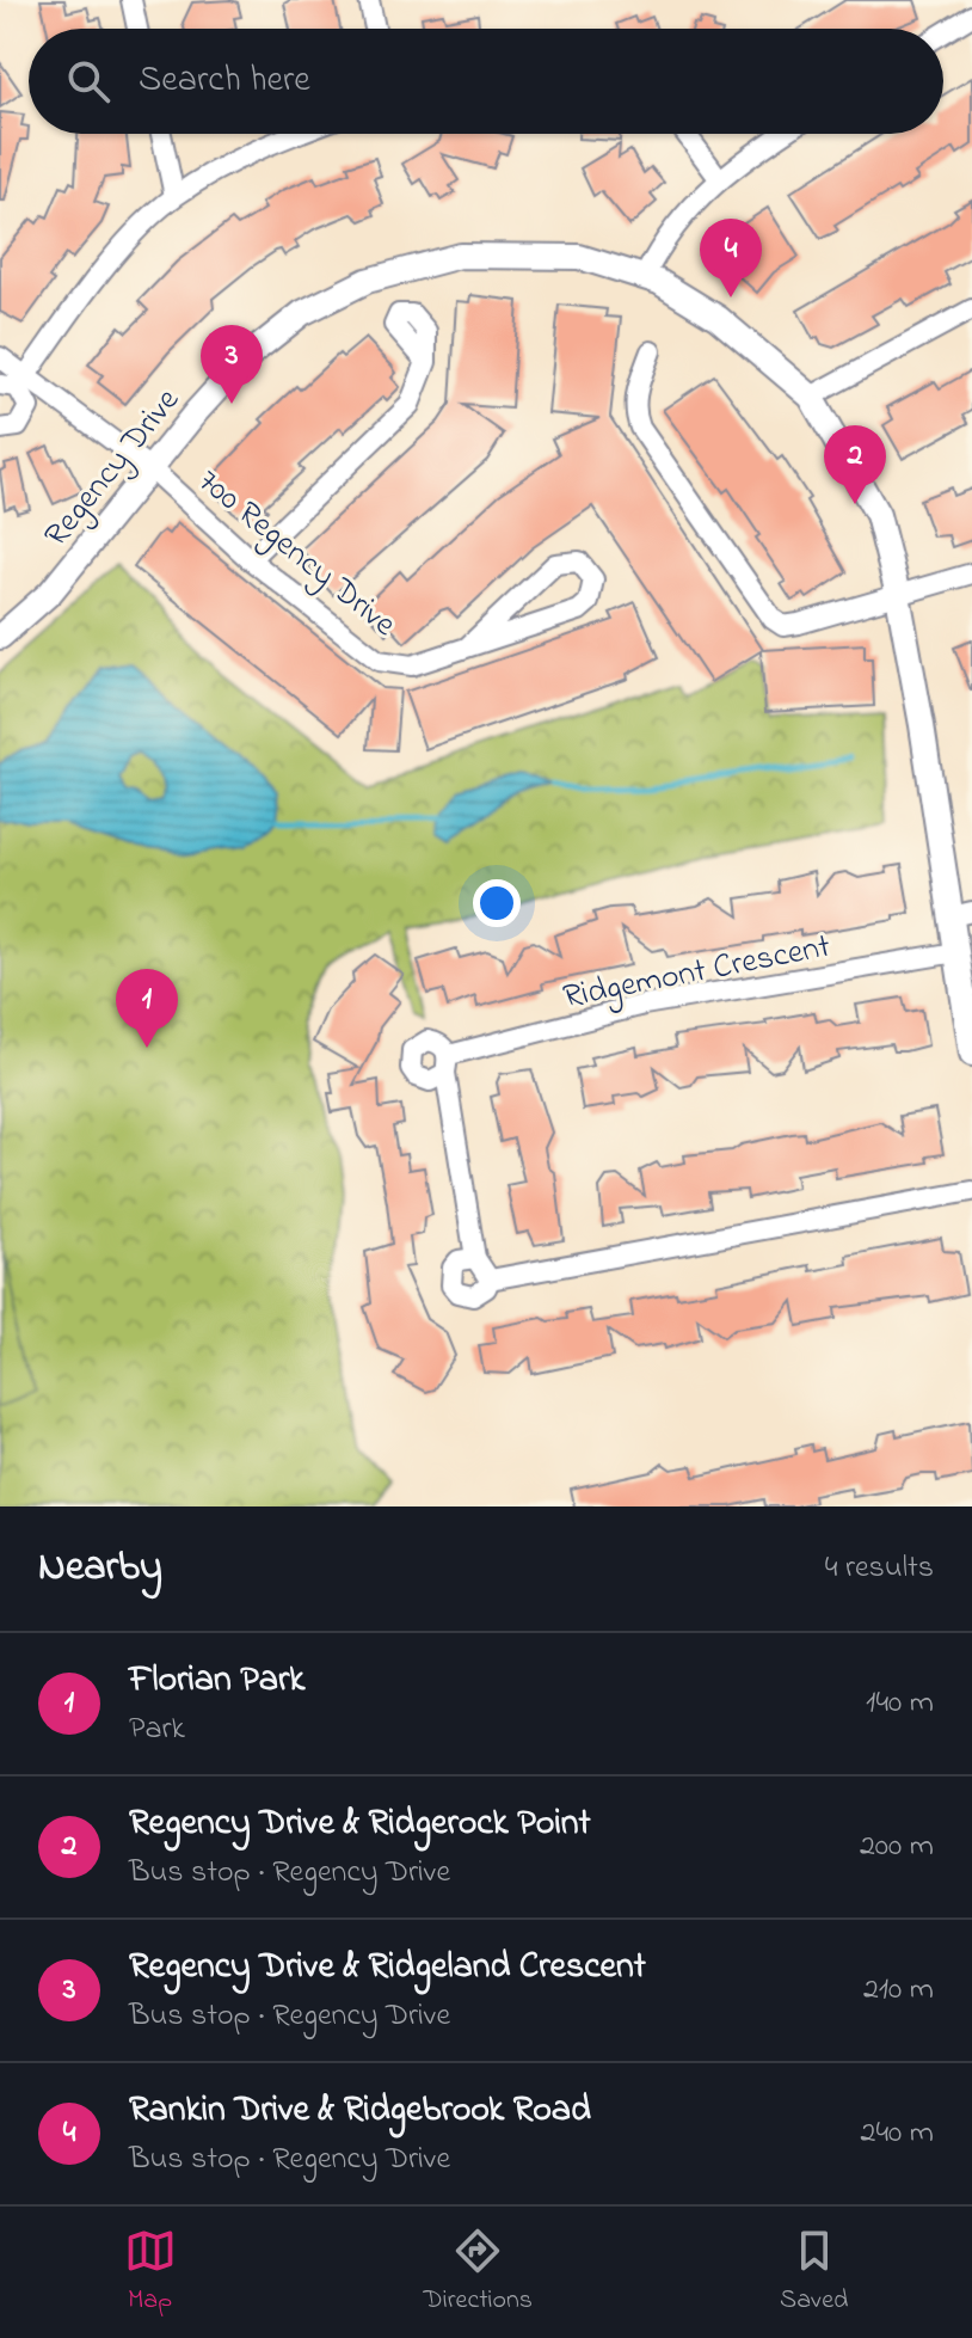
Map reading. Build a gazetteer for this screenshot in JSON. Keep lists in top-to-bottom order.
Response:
{
  "streets": {
    "street": ["Regency Drive", "700 Regency Drive", "Ridgemont Crescent"]
  },
  "crossings": [
    ["Regency Drive", "700 Regency Drive"],
    ["Regency Drive", "Ridgemont Crescent"]
  ],
  "page": {
    "search": "Search here",
    "pins": [
      "4",
      "3",
      "2",
      "1"
    ],
    "heading": ["Nearby", "4 results"],
    "list": [
      {
        "mark": "1",
        "name": "Florian Park",
        "note": "Park",
        "value": "140 m"
      },
      {
        "mark": "2",
        "name": "Regency Drive & Ridgerock Point",
        "note": "Bus stop · Regency Drive",
        "value": "200 m"
      },
      {
        "mark": "3",
        "name": "Regency Drive & Ridgeland Crescent",
        "note": "Bus stop · Regency Drive",
        "value": "210 m"
      },
      {
        "mark": "4",
        "name": "Rankin Drive & Ridgebrook Road",
        "note": "Bus stop · Regency Drive",
        "value": "240 m"
      }
    ],
    "nav": ["Map", "Directions", "Saved"]
  }
}
